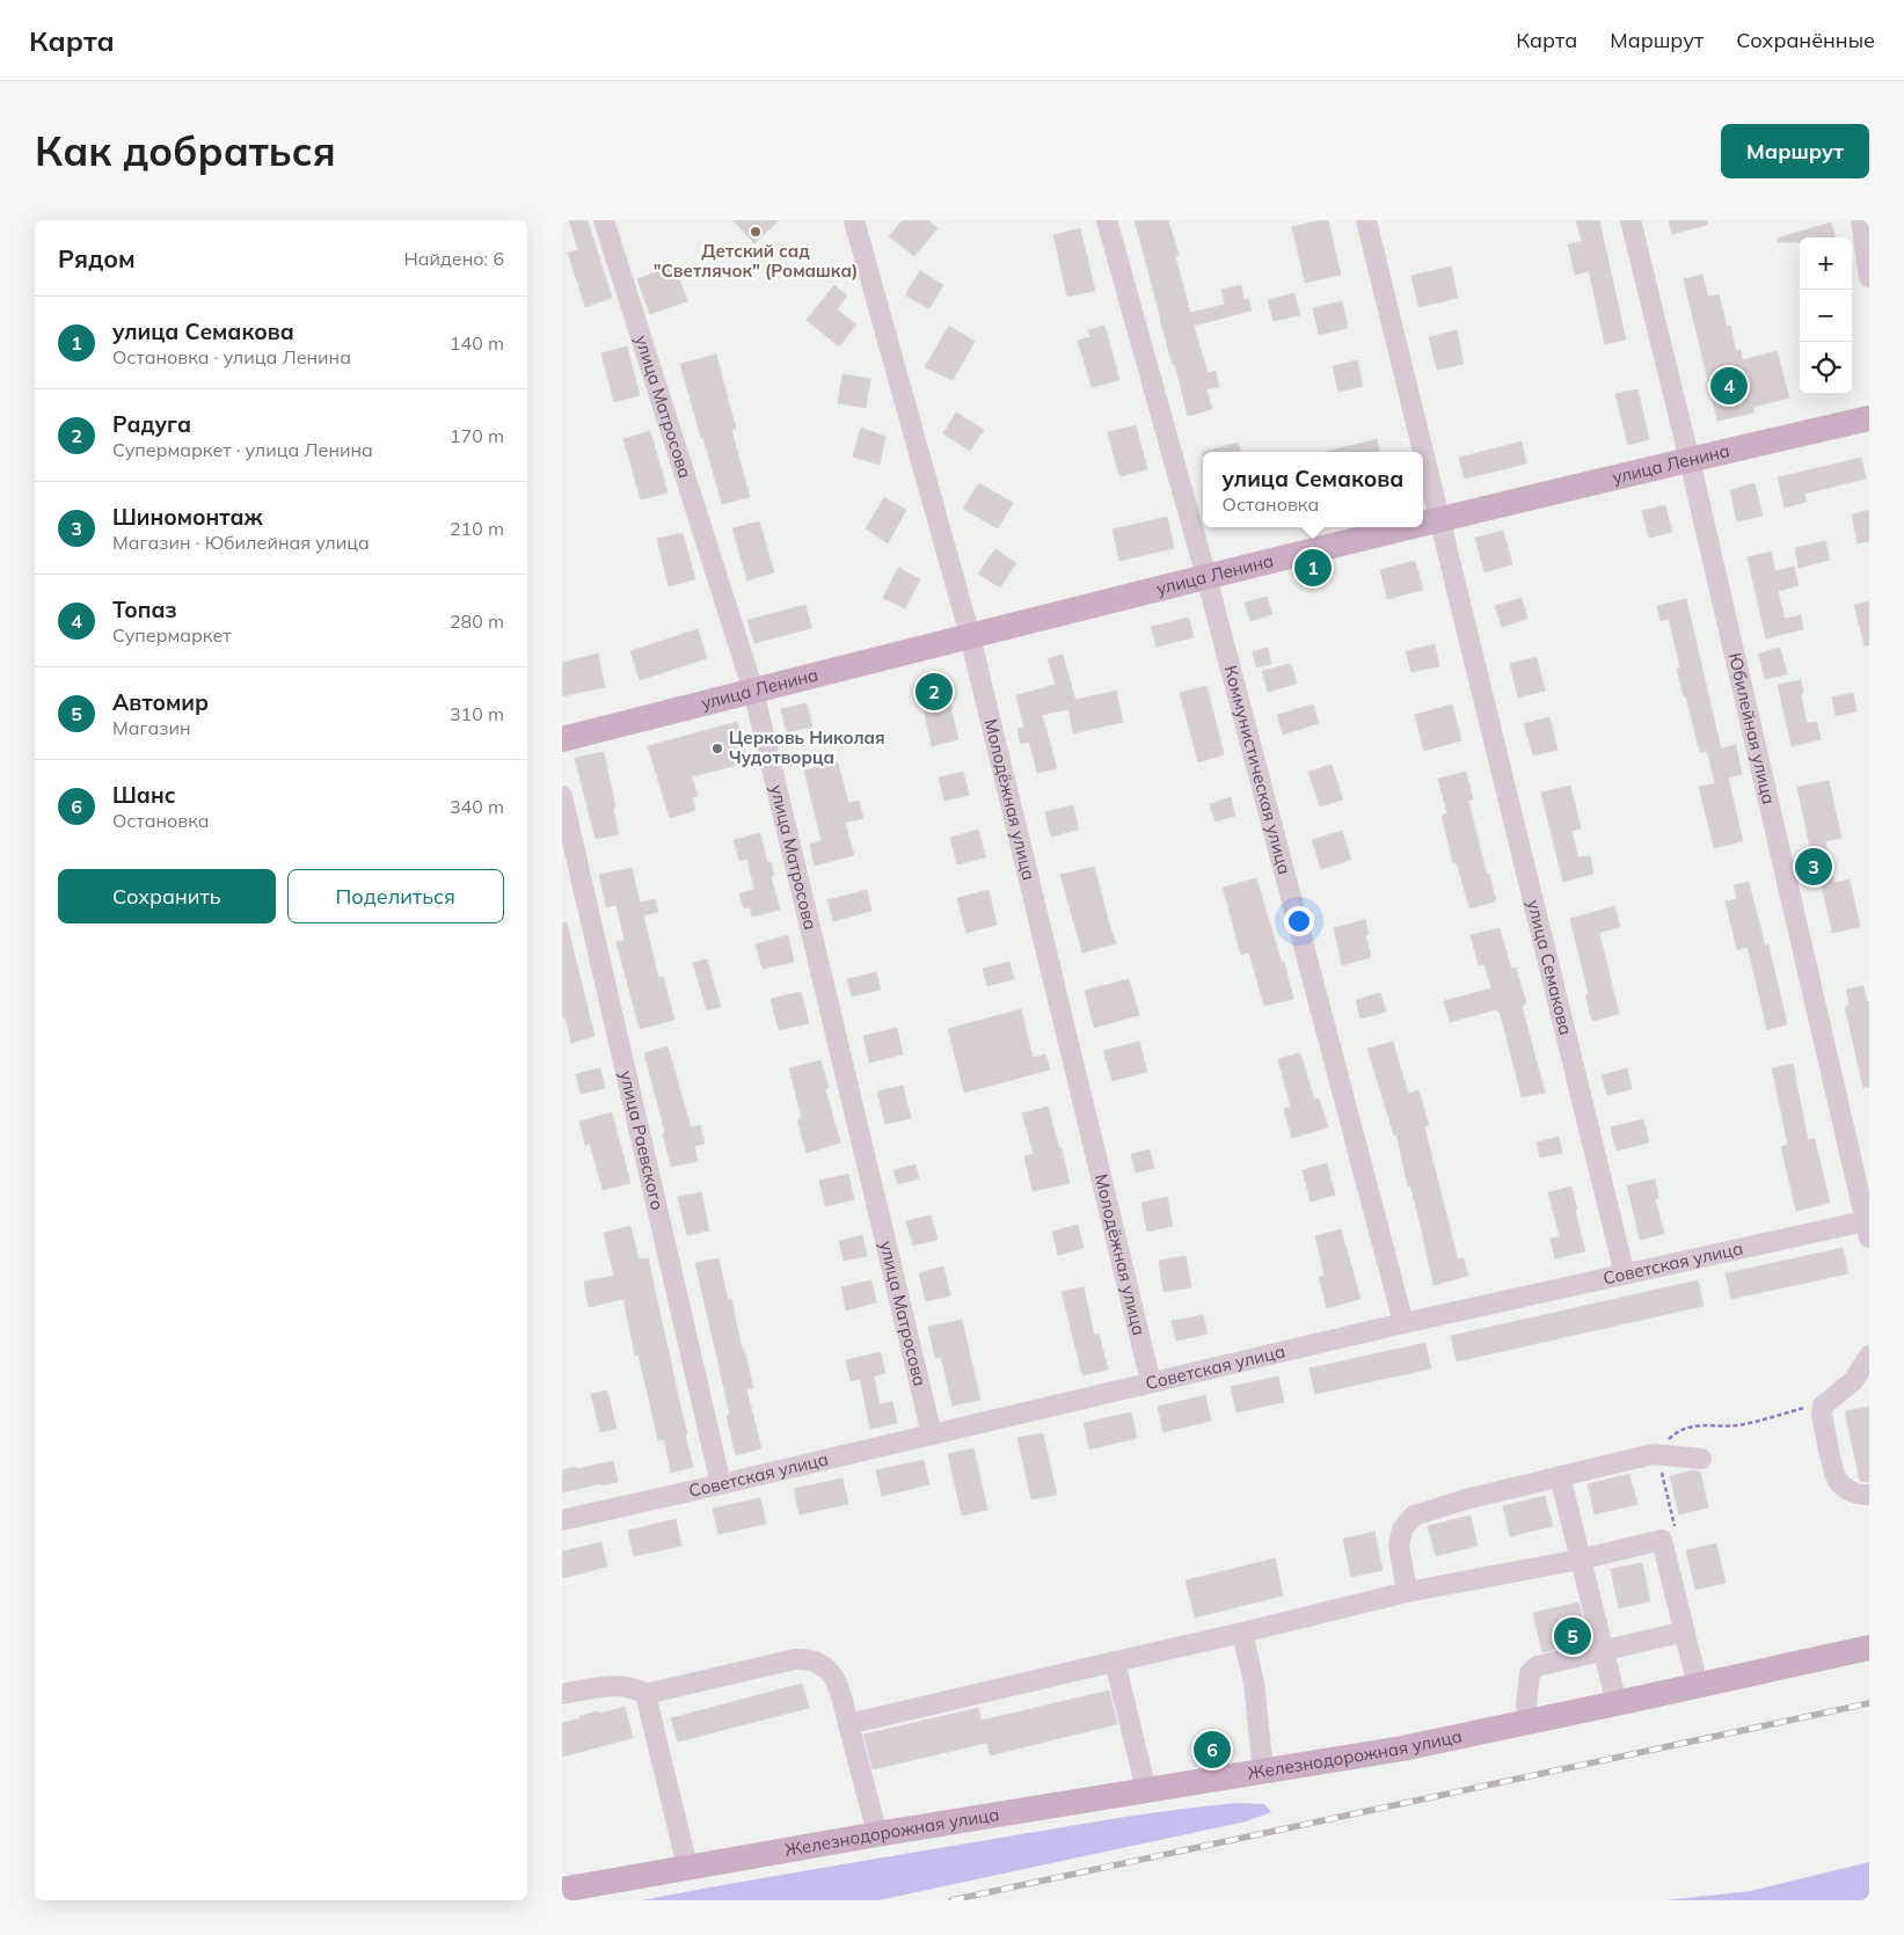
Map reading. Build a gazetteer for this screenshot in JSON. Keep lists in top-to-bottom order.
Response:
{
  "streets": {
    "main road": ["улица Ленина", "Железнодорожная улица"],
    "street": [
      "улица Матросова",
      "Юбилейная улица",
      "Коммунистическая улица",
      "Молодёжная улица",
      "улица Семакова",
      "улица Раевского",
      "Советская улица"
    ]
  },
  "crossings": [
    ["улица Матросова", "улица Ленина"],
    ["улица Матросова", "Советская улица"],
    ["улица Ленина", "Юбилейная улица"],
    ["улица Ленина", "Коммунистическая улица"],
    ["улица Ленина", "Молодёжная улица"],
    ["улица Ленина", "улица Семакова"],
    ["Юбилейная улица", "Советская улица"],
    ["Коммунистическая улица", "Советская улица"],
    ["Молодёжная улица", "Советская улица"],
    ["улица Семакова", "Советская улица"],
    ["улица Раевского", "Советская улица"]
  ],
  "places": ["Детский сад \"Светлячок\" (Ромашка)", "Церковь Николая Чудотворца"],
  "page": {
    "header": "Карта",
    "nav": ["Карта", "Маршрут", "Сохранённые"],
    "buttons": [
      "Маршрут",
      ["Сохранить", "Поделиться"]
    ],
    "title": "Как добраться",
    "heading": ["Рядом", "Найдено: 6"],
    "map_buttons": ["+", "−"],
    "list": [
      {
        "mark": "1",
        "name": "улица Семакова",
        "note": "Остановка · улица Ленина",
        "value": "140 m"
      },
      {
        "mark": "2",
        "name": "Радуга",
        "note": "Супермаркет · улица Ленина",
        "value": "170 m"
      },
      {
        "mark": "3",
        "name": "Шиномонтаж",
        "note": "Магазин · Юбилейная улица",
        "value": "210 m"
      },
      {
        "mark": "4",
        "name": "Топаз",
        "note": "Супермаркет",
        "value": "280 m"
      },
      {
        "mark": "5",
        "name": "Автомир",
        "note": "Магазин",
        "value": "310 m"
      },
      {
        "mark": "6",
        "name": "Шанс",
        "note": "Остановка",
        "value": "340 m"
      }
    ],
    "pins": [
      "4",
      "1",
      "2",
      "3",
      "5",
      "6"
    ],
    "popup": ["улица Семакова", "Остановка"]
  }
}
